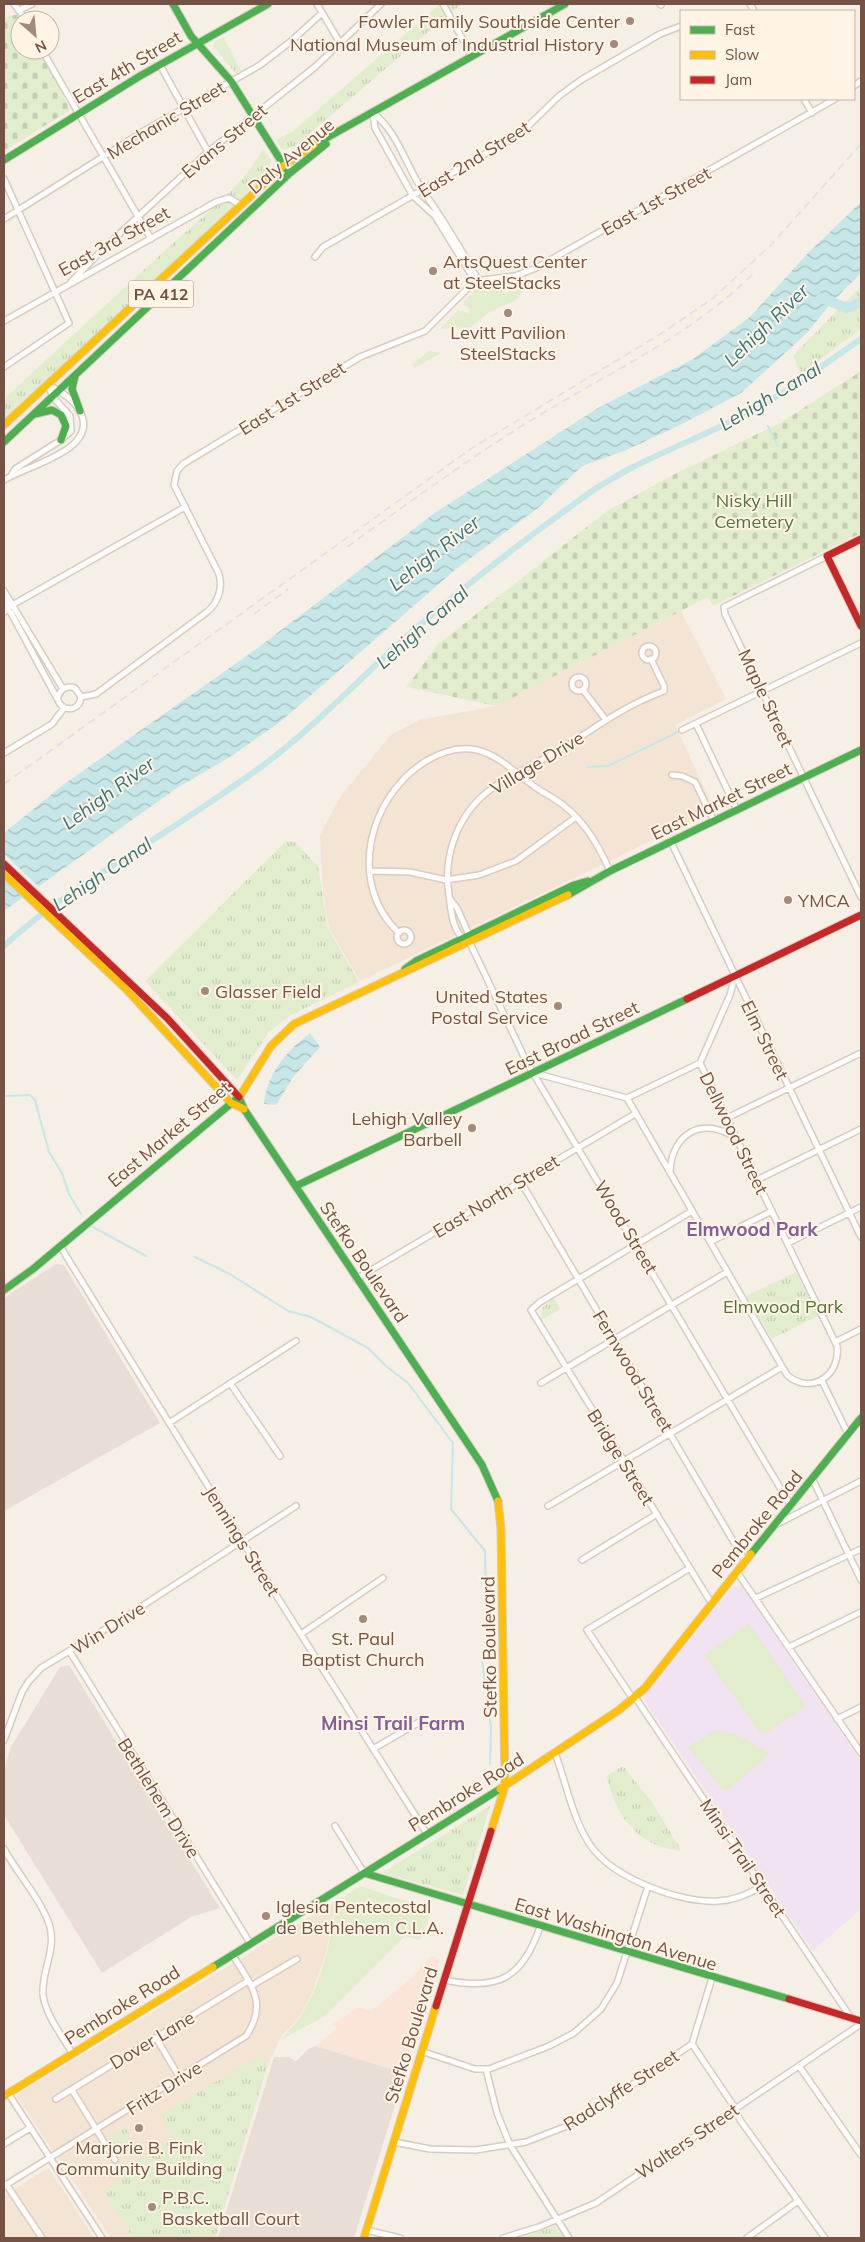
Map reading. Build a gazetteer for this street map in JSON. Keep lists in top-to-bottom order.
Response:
{
  "streets": {
    "main road": [
      "East 4th Street",
      "Daly Avenue",
      "PA 412",
      "East Market Street",
      "East Broad Street",
      "Stefko Boulevard",
      "Pembroke Road",
      "East Washington Avenue"
    ],
    "street": [
      "Mechanic Street",
      "Evans Street",
      "East 2nd Street",
      "East 1st Street",
      "East 3rd Street",
      "Maple Street",
      "Village Drive",
      "Elm Street",
      "Dellwood Street",
      "East North Street",
      "Wood Street",
      "Fernwood Street",
      "Bridge Street",
      "Jennings Street",
      "Win Drive",
      "Bethlehem Drive",
      "Minsi Trail Street",
      "Dover Lane",
      "Fritz Drive",
      "Radclyffe Street",
      "Walters Street"
    ]
  },
  "crossings": [
    ["Evans Street", "East 3rd Street"],
    ["Daly Avenue", "East 3rd Street"],
    ["Daly Avenue", "PA 412"],
    ["Maple Street", "East Market Street"],
    ["Village Drive", "East Market Street"],
    ["Village Drive", "Wood Street"],
    ["East Market Street", "Elm Street"],
    ["East Market Street", "Wood Street"],
    ["East Market Street", "Stefko Boulevard"],
    ["East Market Street", "Jennings Street"],
    ["East Broad Street", "Elm Street"],
    ["East Broad Street", "Dellwood Street"],
    ["East Broad Street", "Wood Street"],
    ["East Broad Street", "Stefko Boulevard"],
    ["Elm Street", "Dellwood Street"],
    ["East North Street", "Wood Street"],
    ["East North Street", "Stefko Boulevard"],
    ["East North Street", "Fernwood Street"],
    ["Wood Street", "Pembroke Road"],
    ["Stefko Boulevard", "Pembroke Road"],
    ["Stefko Boulevard", "East Washington Avenue"],
    ["Stefko Boulevard", "Radclyffe Street"],
    ["Fernwood Street", "Bridge Street"],
    ["Fernwood Street", "Pembroke Road"],
    ["Bridge Street", "Pembroke Road"],
    ["Bridge Street", "Minsi Trail Street"],
    ["Pembroke Road", "Jennings Street"],
    ["Pembroke Road", "Bethlehem Drive"],
    ["Pembroke Road", "Minsi Trail Street"],
    ["Pembroke Road", "East Washington Avenue"],
    ["Pembroke Road", "Fritz Drive"],
    ["Jennings Street", "Win Drive"],
    ["Win Drive", "Bethlehem Drive"],
    ["Minsi Trail Street", "East Washington Avenue"],
    ["East Washington Avenue", "Radclyffe Street"],
    ["East Washington Avenue", "Walters Street"],
    ["Dover Lane", "Fritz Drive"]
  ],
  "districts": ["Elmwood Park", "Minsi Trail Farm"],
  "water": ["Lehigh River", "Lehigh Canal"],
  "parks": ["Nisky Hill Cemetery", "Elmwood Park"],
  "places": [
    "Fowler Family Southside Center",
    "National Museum of Industrial History",
    "ArtsQuest Center at SteelStacks",
    "Levitt Pavilion SteelStacks",
    "YMCA",
    "Glasser Field",
    "United States Postal Service",
    "Lehigh Valley Barbell",
    "St. Paul Baptist Church",
    "Iglesia Pentecostal de Bethlehem C.L.A.",
    "Marjorie B. Fink Community Building",
    "P.B.C. Basketball Court"
  ],
  "legend": ["Fast", "Slow", "Jam"],
  "north": "bottom right"
}
